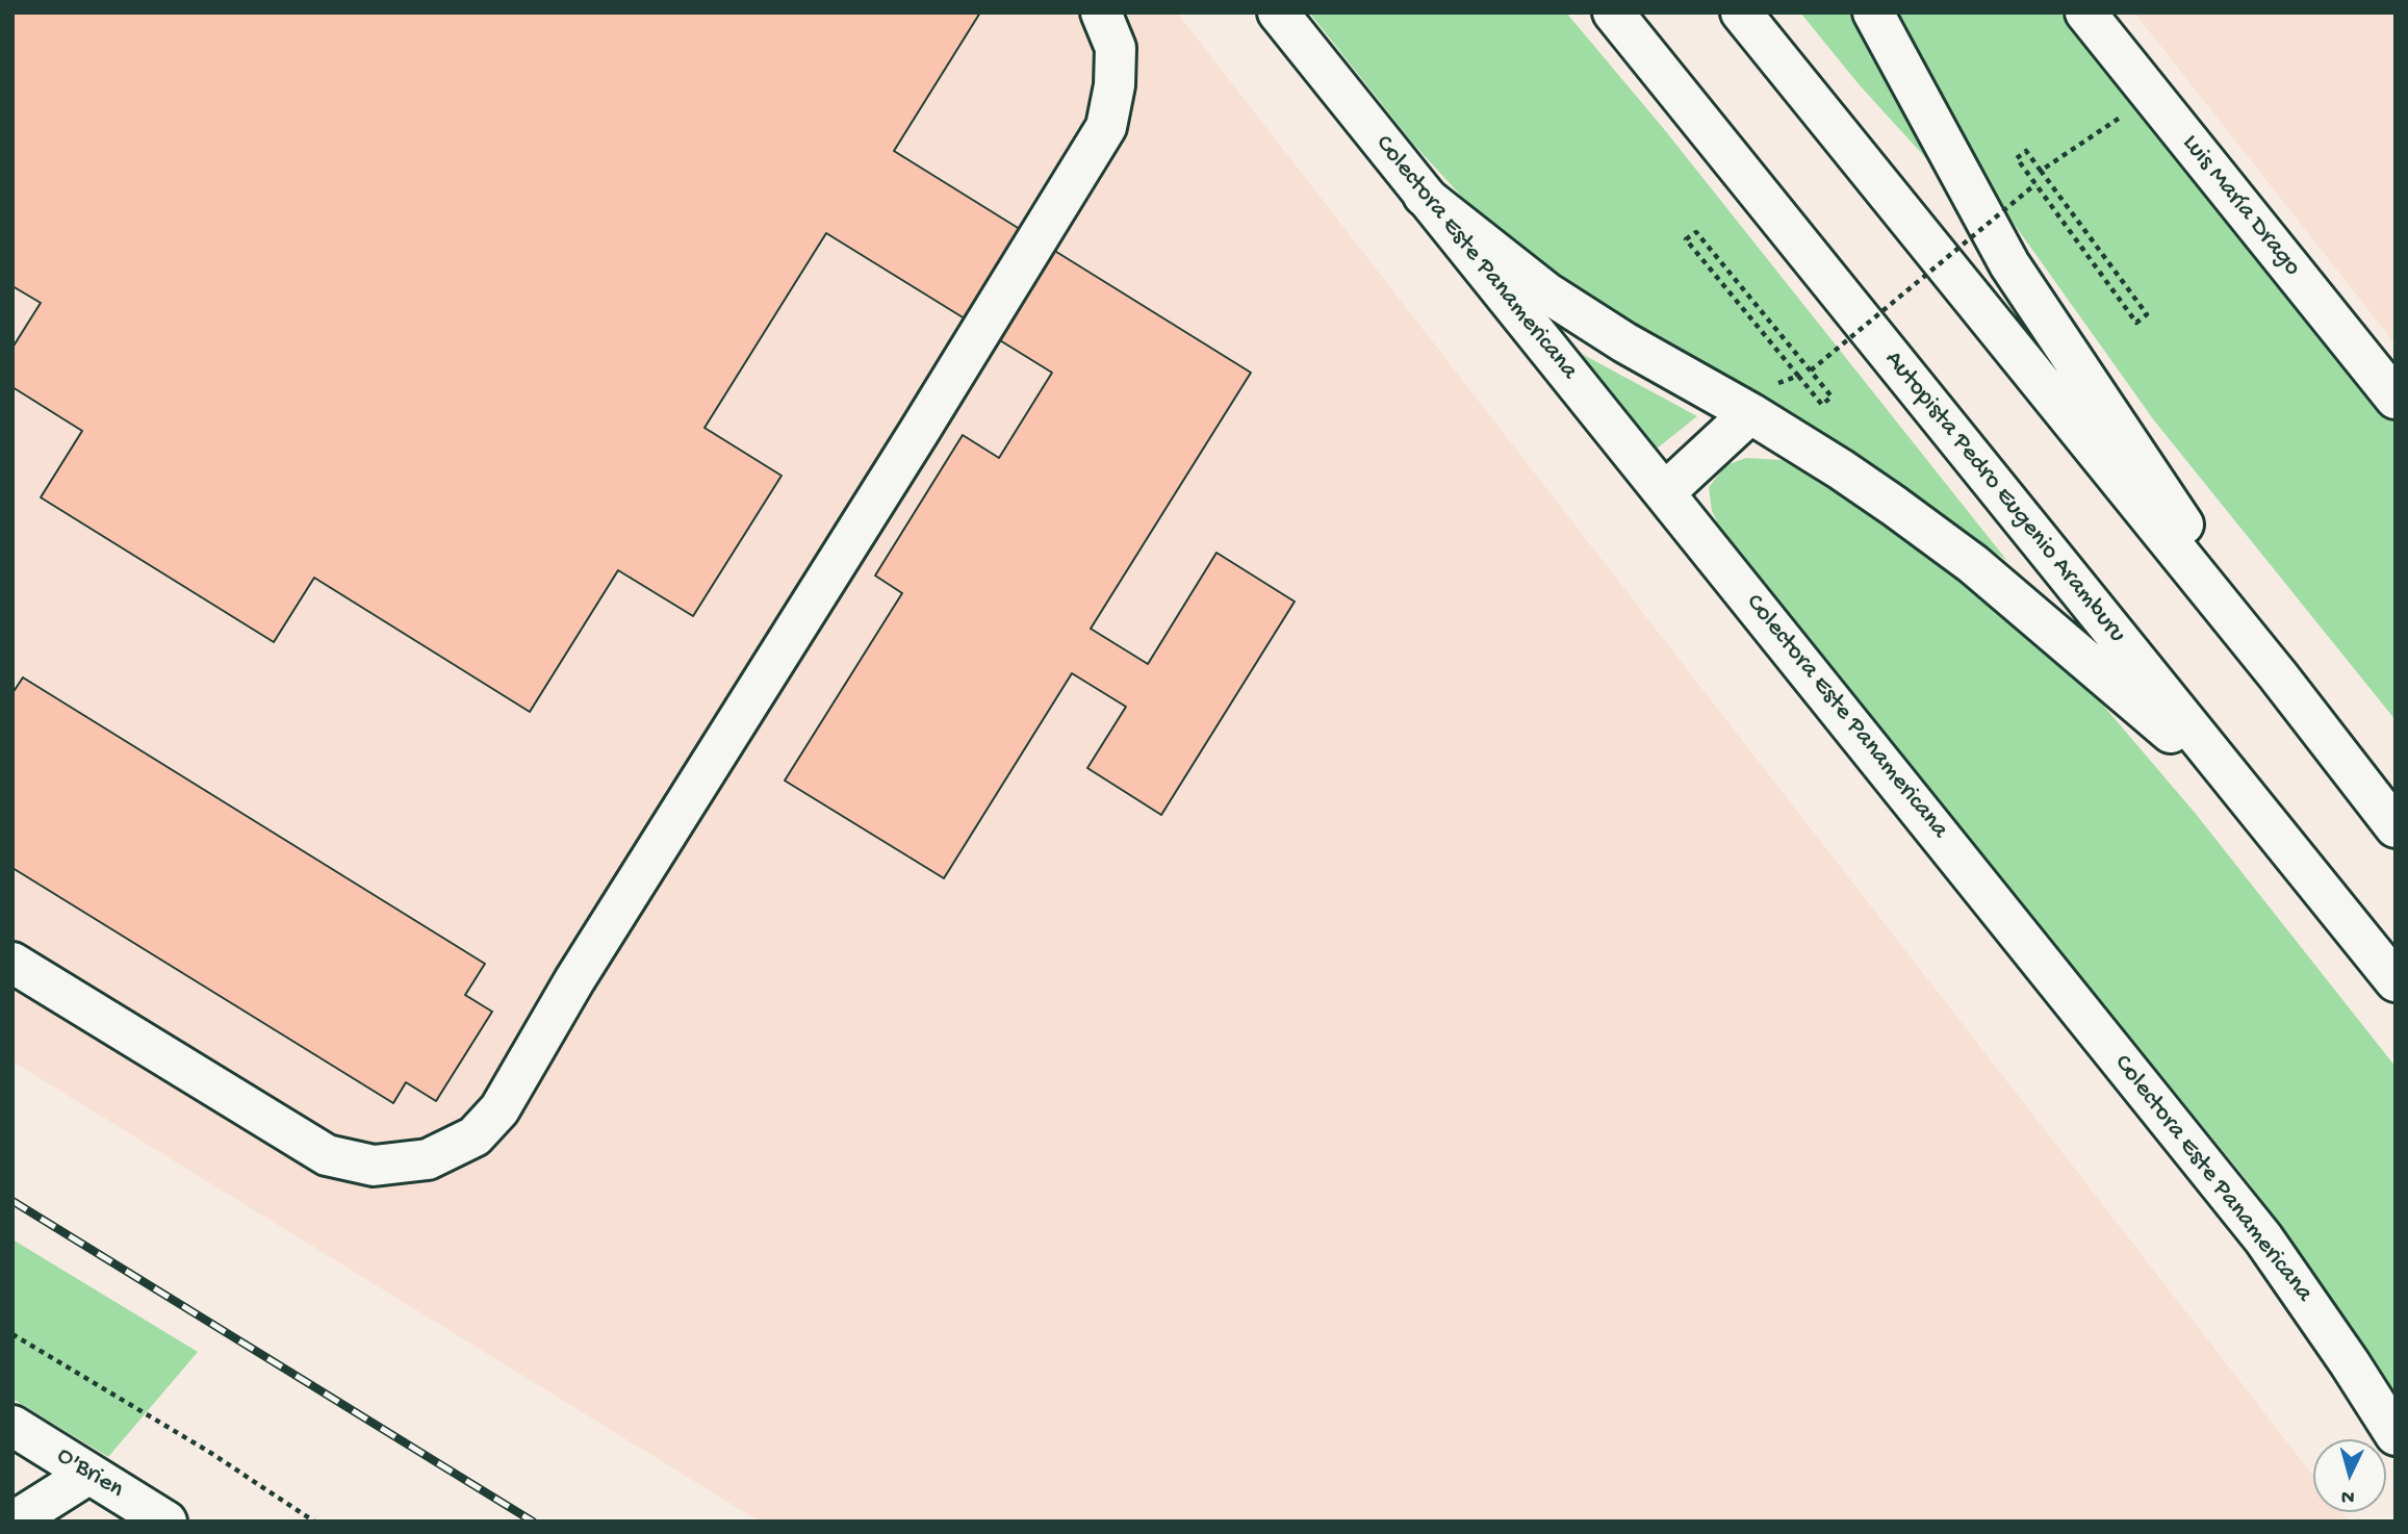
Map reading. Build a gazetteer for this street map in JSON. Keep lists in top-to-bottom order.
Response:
{
  "streets": {
    "main road": [
      "Luis María Drago",
      "Colectora Este Panamericana",
      "Autopista Pedro Eugenio Aramburu",
      "O'Brien"
    ]
  },
  "north": "bottom"
}
